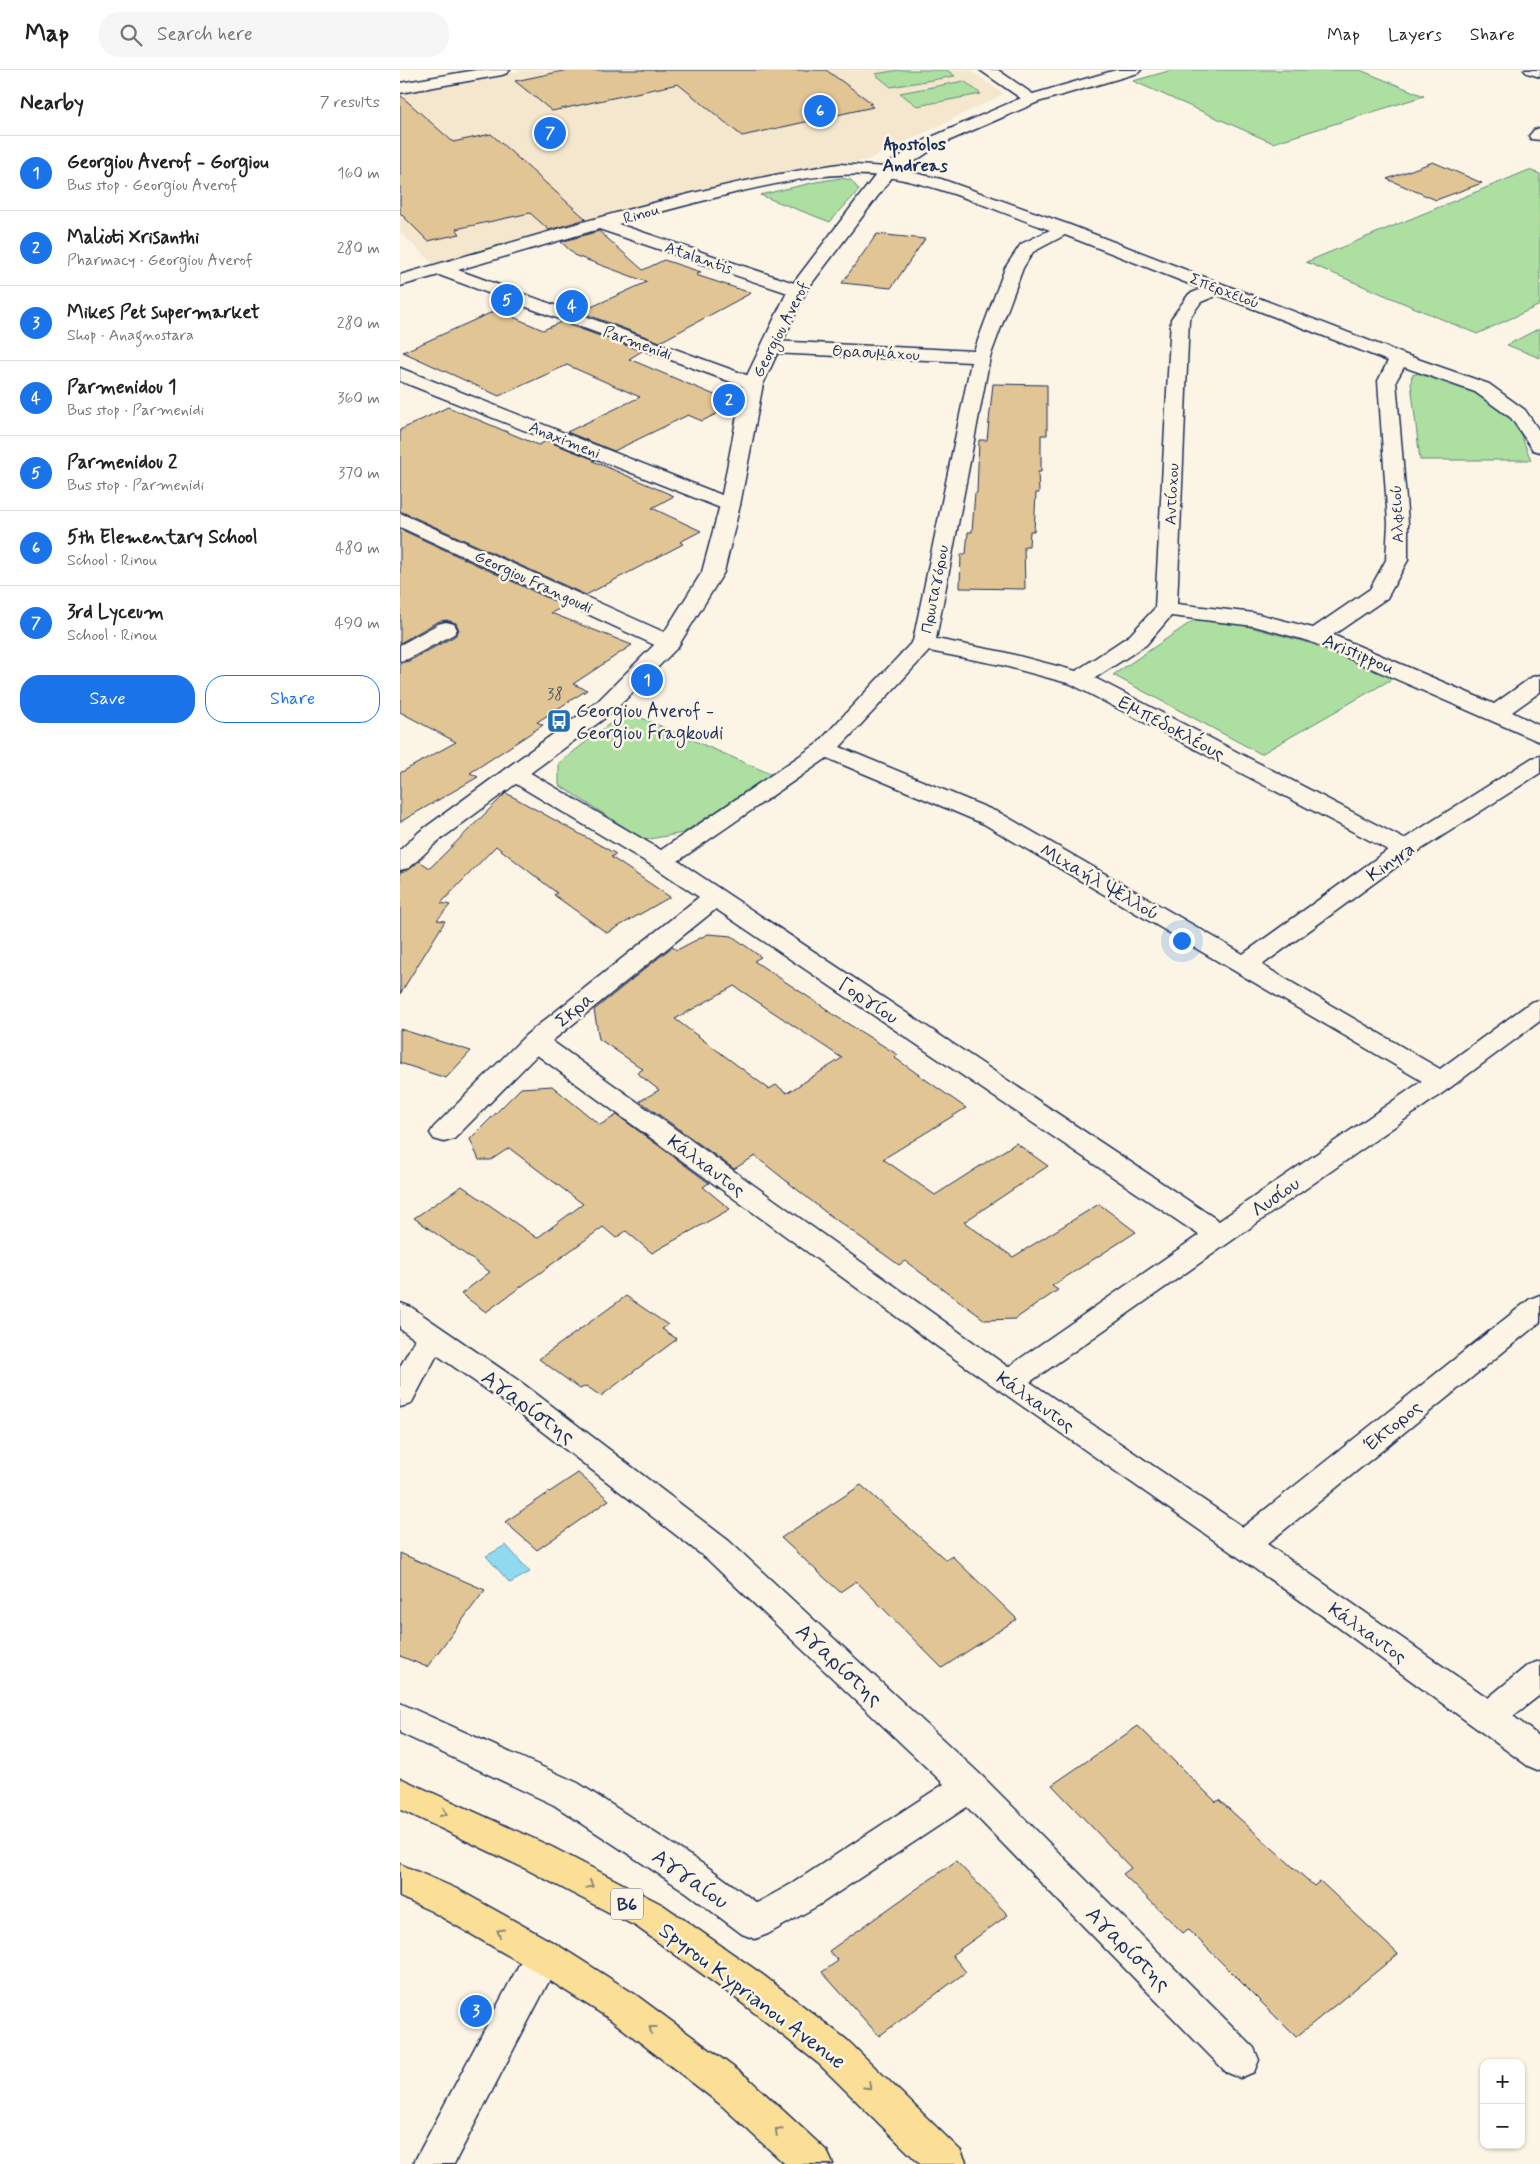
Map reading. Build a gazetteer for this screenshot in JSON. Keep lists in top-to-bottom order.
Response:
{
  "streets": {
    "main road": ["B6", "Spyrou Kyprianou Avenue"],
    "street": [
      "Rinou",
      "Atalantis",
      "Σπερχειού",
      "Georgiou Averof",
      "Parmenidi",
      "Θρασυμάχου",
      "Anaximeni",
      "Αντίοχου",
      "Αλφειού",
      "Georgiou Frangoudi",
      "Πρωταγόρου",
      "Aristippou",
      "Εμπεδοκλέους",
      "Kinyra",
      "Μιχαήλ Ψελλού",
      "Γοργίου",
      "Σκρα",
      "Κάλχαντος",
      "Λυσίου",
      "Αγαρίστης",
      "Έκτορος",
      "Αγγαίου"
    ]
  },
  "crossings": [
    ["Rinou", "Atalantis"],
    ["Rinou", "Σπερχειού"],
    ["Rinou", "Georgiou Averof"],
    ["Rinou", "Parmenidi"],
    ["Atalantis", "Georgiou Averof"],
    ["Σπερχειού", "Georgiou Averof"],
    ["Σπερχειού", "Αντίοχου"],
    ["Σπερχειού", "Αλφειού"],
    ["Σπερχειού", "Πρωταγόρου"],
    ["Georgiou Averof", "Parmenidi"],
    ["Georgiou Averof", "Θρασυμάχου"],
    ["Georgiou Averof", "Anaximeni"],
    ["Georgiou Averof", "Georgiou Frangoudi"],
    ["Georgiou Averof", "Γοργίου"],
    ["Θρασυμάχου", "Πρωταγόρου"],
    ["Αντίοχου", "Aristippou"],
    ["Αλφειού", "Aristippou"],
    ["Πρωταγόρου", "Εμπεδοκλέους"],
    ["Πρωταγόρου", "Μιχαήλ Ψελλού"],
    ["Πρωταγόρου", "Γοργίου"],
    ["Εμπεδοκλέους", "Kinyra"],
    ["Kinyra", "Μιχαήλ Ψελλού"],
    ["Μιχαήλ Ψελλού", "Λυσίου"],
    ["Γοργίου", "Σκρα"],
    ["Γοργίου", "Λυσίου"],
    ["Σκρα", "Κάλχαντος"],
    ["Κάλχαντος", "Λυσίου"],
    ["Κάλχαντος", "Έκτορος"],
    ["Αγαρίστης", "Αγγαίου"]
  ],
  "districts": ["Apostolos Andreas"],
  "places": {
    "bus stop": ["Georgiou Averof - Georgiou Fragkoudi"]
  },
  "house_numbers": ["38"],
  "page": {
    "header": "Map",
    "search": "Search here",
    "nav": ["Map", "Layers", "Share"],
    "heading": ["Nearby", "7 results"],
    "pins": [
      "6",
      "7",
      "5",
      "4",
      "2",
      "1",
      "3"
    ],
    "list": [
      {
        "mark": "1",
        "name": "Georgiou Averof - Gorgiou",
        "note": "Bus stop · Georgiou Averof",
        "value": "160 m"
      },
      {
        "mark": "2",
        "name": "Malioti Xrisanthi",
        "note": "Pharmacy · Georgiou Averof",
        "value": "280 m"
      },
      {
        "mark": "3",
        "name": "Mikes Pet supermarket",
        "note": "Shop · Anagnostara",
        "value": "280 m"
      },
      {
        "mark": "4",
        "name": "Parmenidou 1",
        "note": "Bus stop · Parmenidi",
        "value": "360 m"
      },
      {
        "mark": "5",
        "name": "Parmenidou 2",
        "note": "Bus stop · Parmenidi",
        "value": "370 m"
      },
      {
        "mark": "6",
        "name": "5th Elementary School",
        "note": "School · Rinou",
        "value": "480 m"
      },
      {
        "mark": "7",
        "name": "3rd Lyceum",
        "note": "School · Rinou",
        "value": "490 m"
      }
    ],
    "buttons": ["Save", "Share"],
    "map_buttons": ["+", "−"]
  }
}
